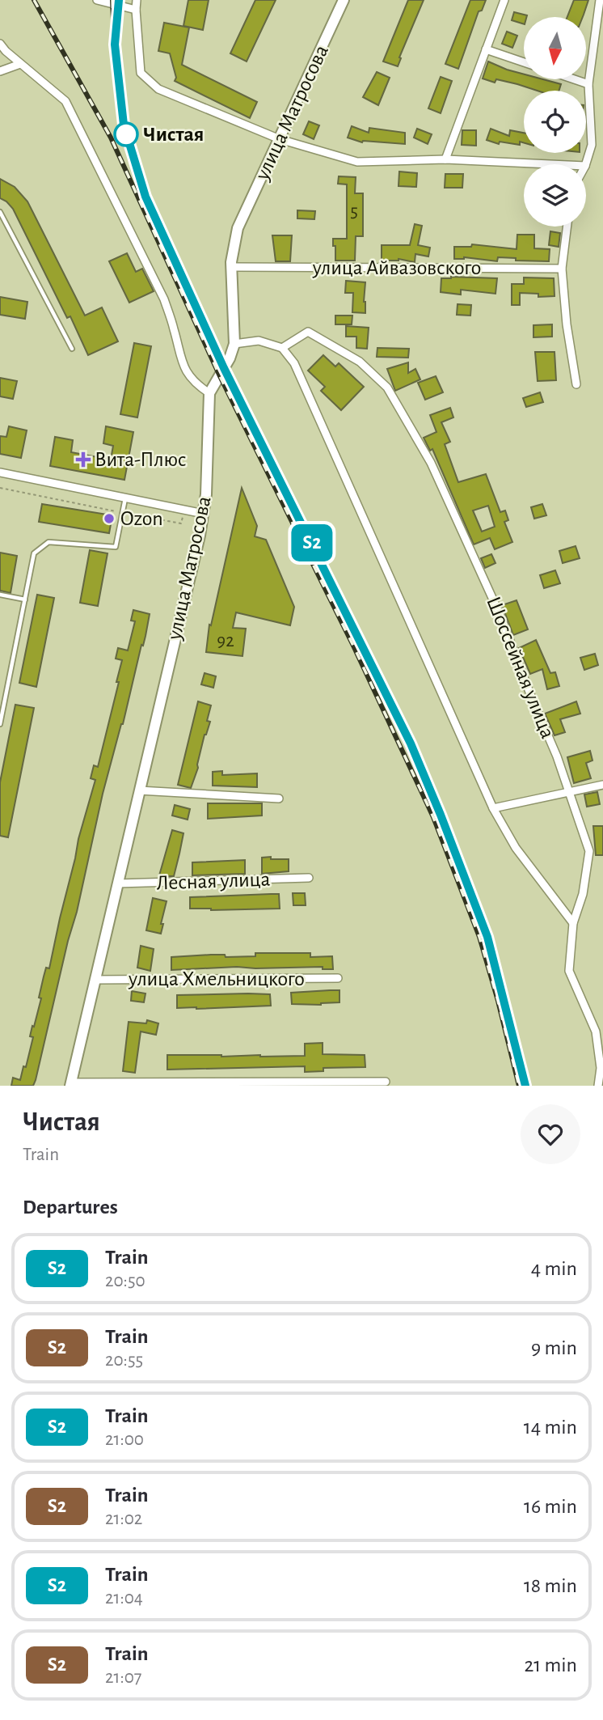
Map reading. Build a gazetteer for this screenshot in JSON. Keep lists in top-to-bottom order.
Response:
{
  "streets": {
    "main road": ["улица Матросова"],
    "street": [
      "улица Айвазовского",
      "Шоссейная улица",
      "Лесная улица",
      "улица Хмельницкого"
    ]
  },
  "crossings": [
    ["улица Матросова", "улица Айвазовского"],
    ["улица Матросова", "Лесная улица"],
    ["улица Матросова", "улица Хмельницкого"]
  ],
  "places": {
    "other": ["Чистая", "Ozon"],
    "health": ["Вита-Плюс"]
  },
  "house_numbers": ["5", "92"],
  "north": "bottom",
  "page": {
    "on_map": "S2",
    "heading": [
      ["Чистая", "Train"],
      "Departures"
    ],
    "list": [
      {
        "mark": "S2",
        "name": "Train",
        "note": "20:50",
        "value": "4 min"
      },
      {
        "mark": "S2",
        "name": "Train",
        "note": "20:55",
        "value": "9 min"
      },
      {
        "mark": "S2",
        "name": "Train",
        "note": "21:00",
        "value": "14 min"
      },
      {
        "mark": "S2",
        "name": "Train",
        "note": "21:02",
        "value": "16 min"
      },
      {
        "mark": "S2",
        "name": "Train",
        "note": "21:04",
        "value": "18 min"
      },
      {
        "mark": "S2",
        "name": "Train",
        "note": "21:07",
        "value": "21 min"
      }
    ]
  }
}
